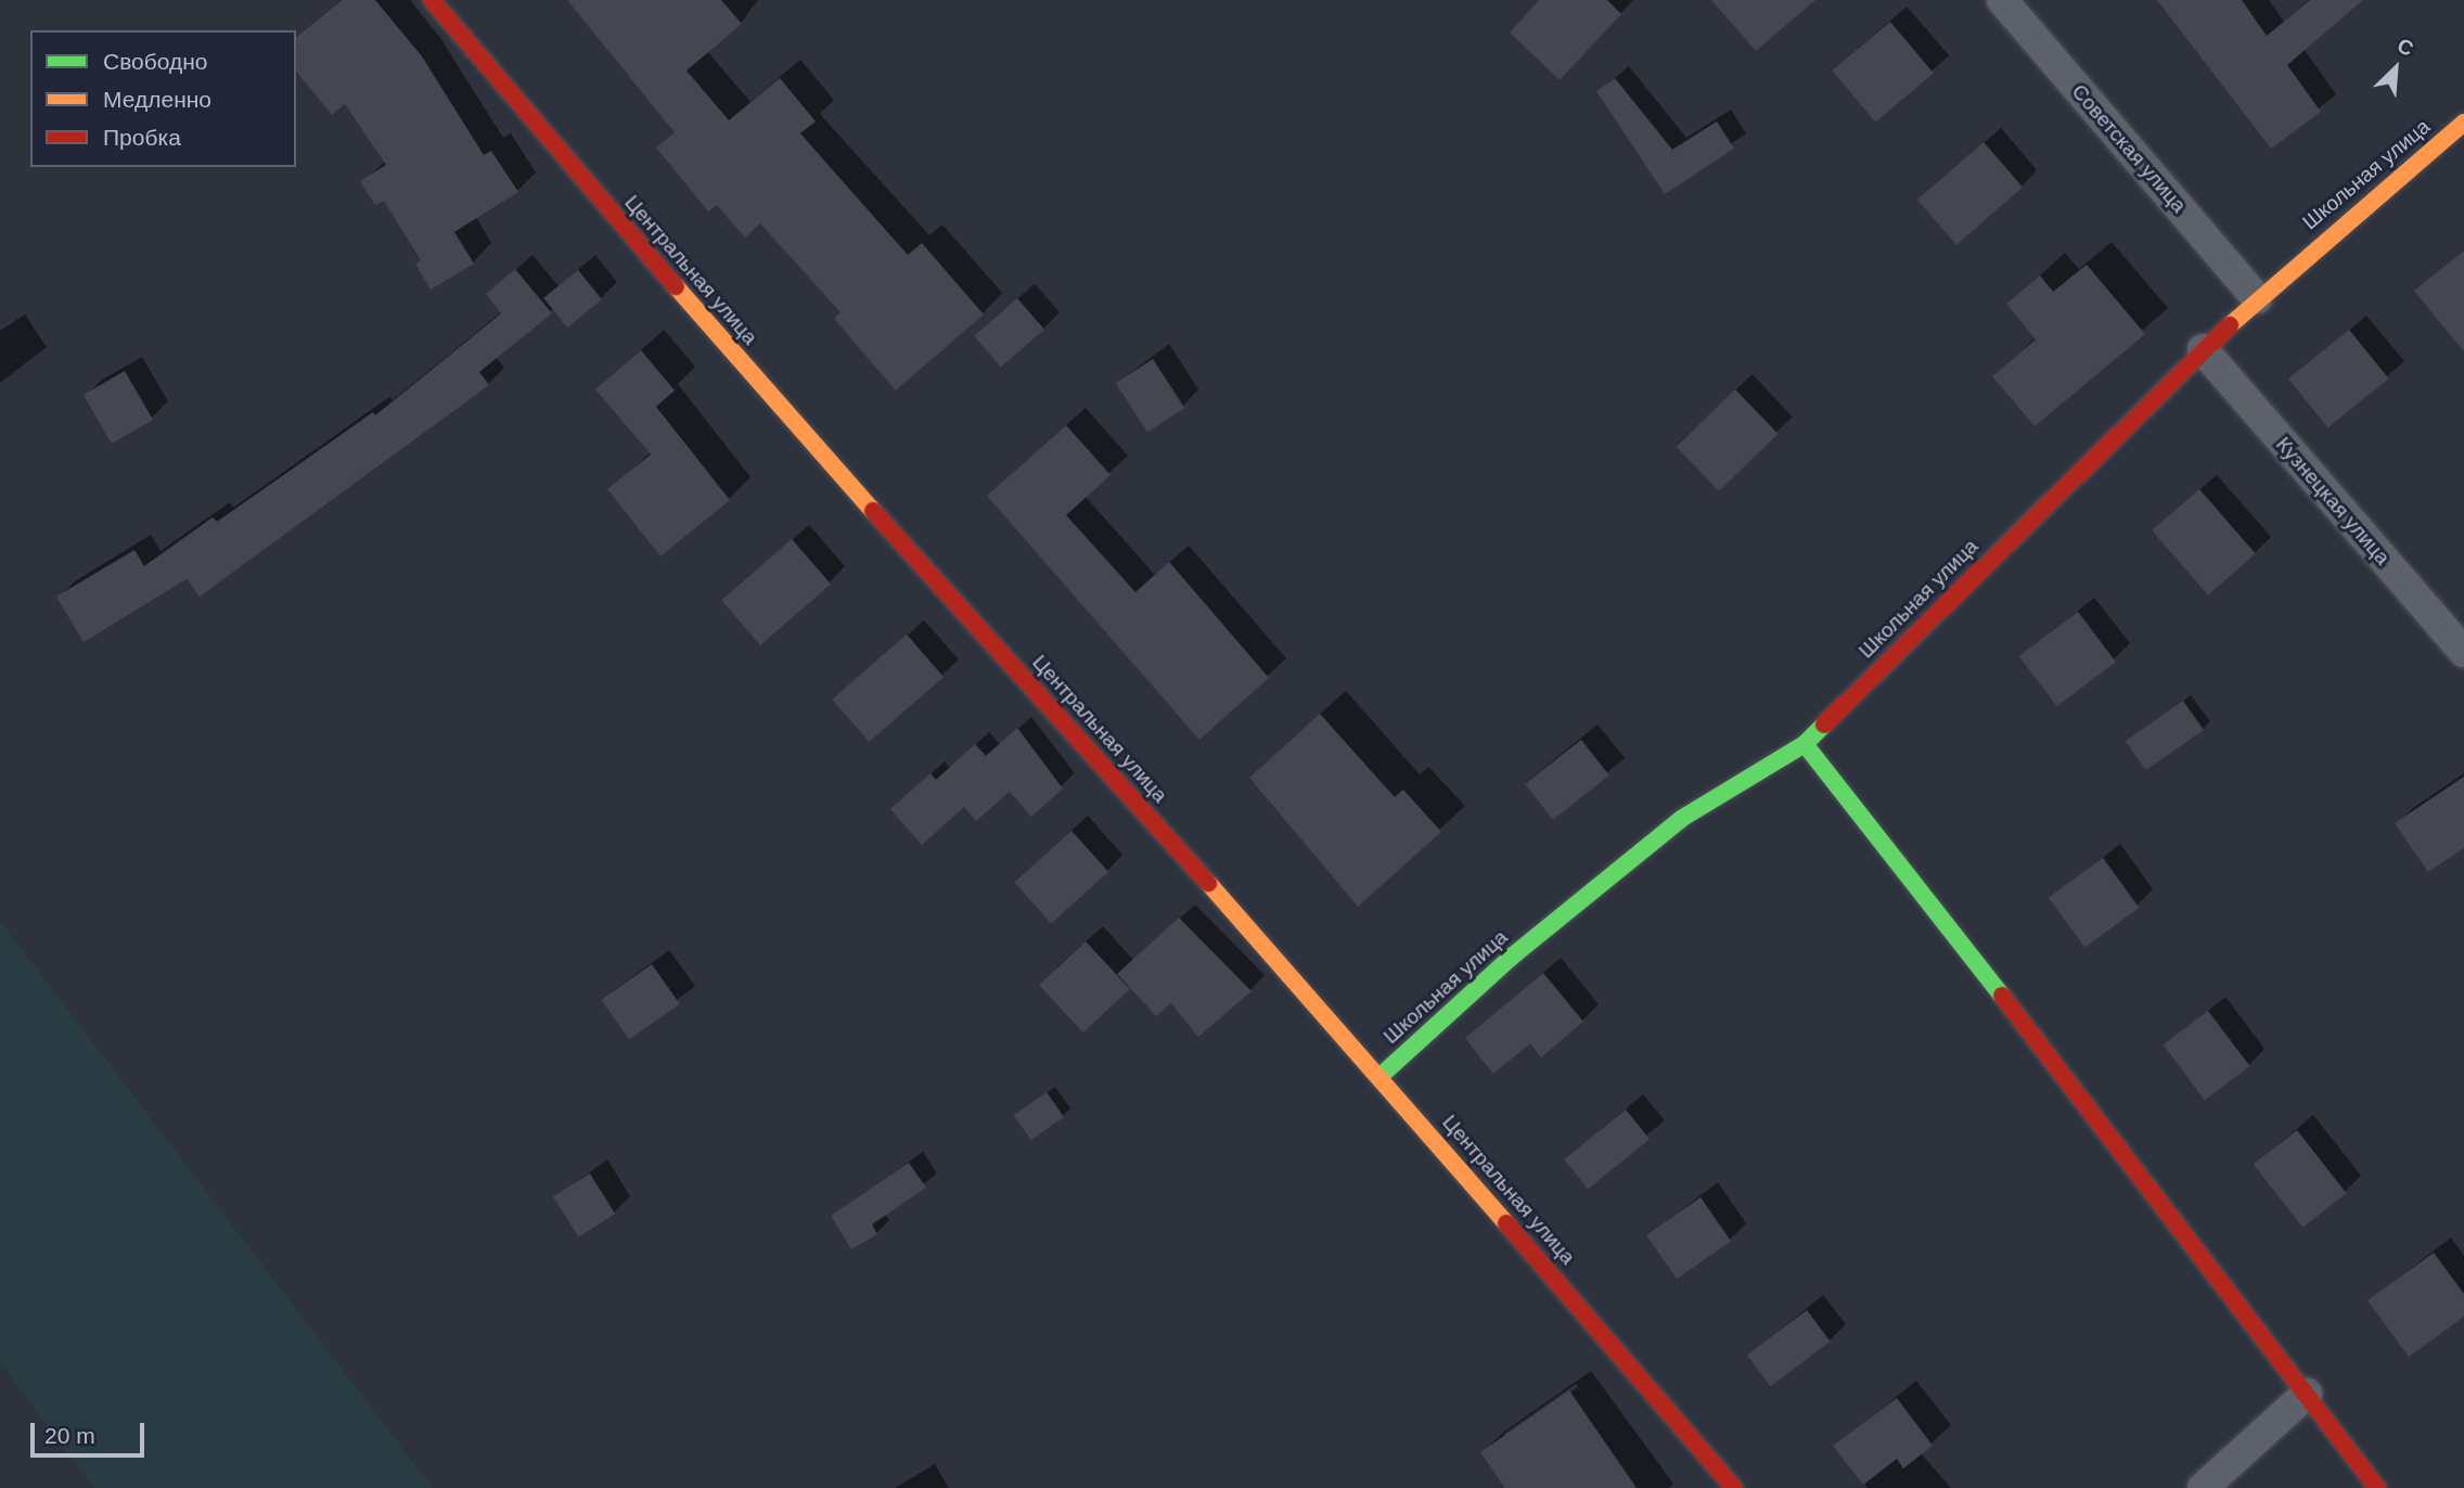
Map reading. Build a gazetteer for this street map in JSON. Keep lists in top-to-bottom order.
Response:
{
  "streets": {
    "street": [
      "Советская улица",
      "Школьная улица",
      "Центральная улица",
      "Кузнецкая улица"
    ]
  },
  "crossings": [
    ["Советская улица", "Школьная улица"],
    ["Школьная улица", "Центральная улица"],
    ["Школьная улица", "Кузнецкая улица"]
  ],
  "legend": ["Свободно", "Медленно", "Пробка"],
  "scale_bar": "20 m",
  "north": "top right"
}
